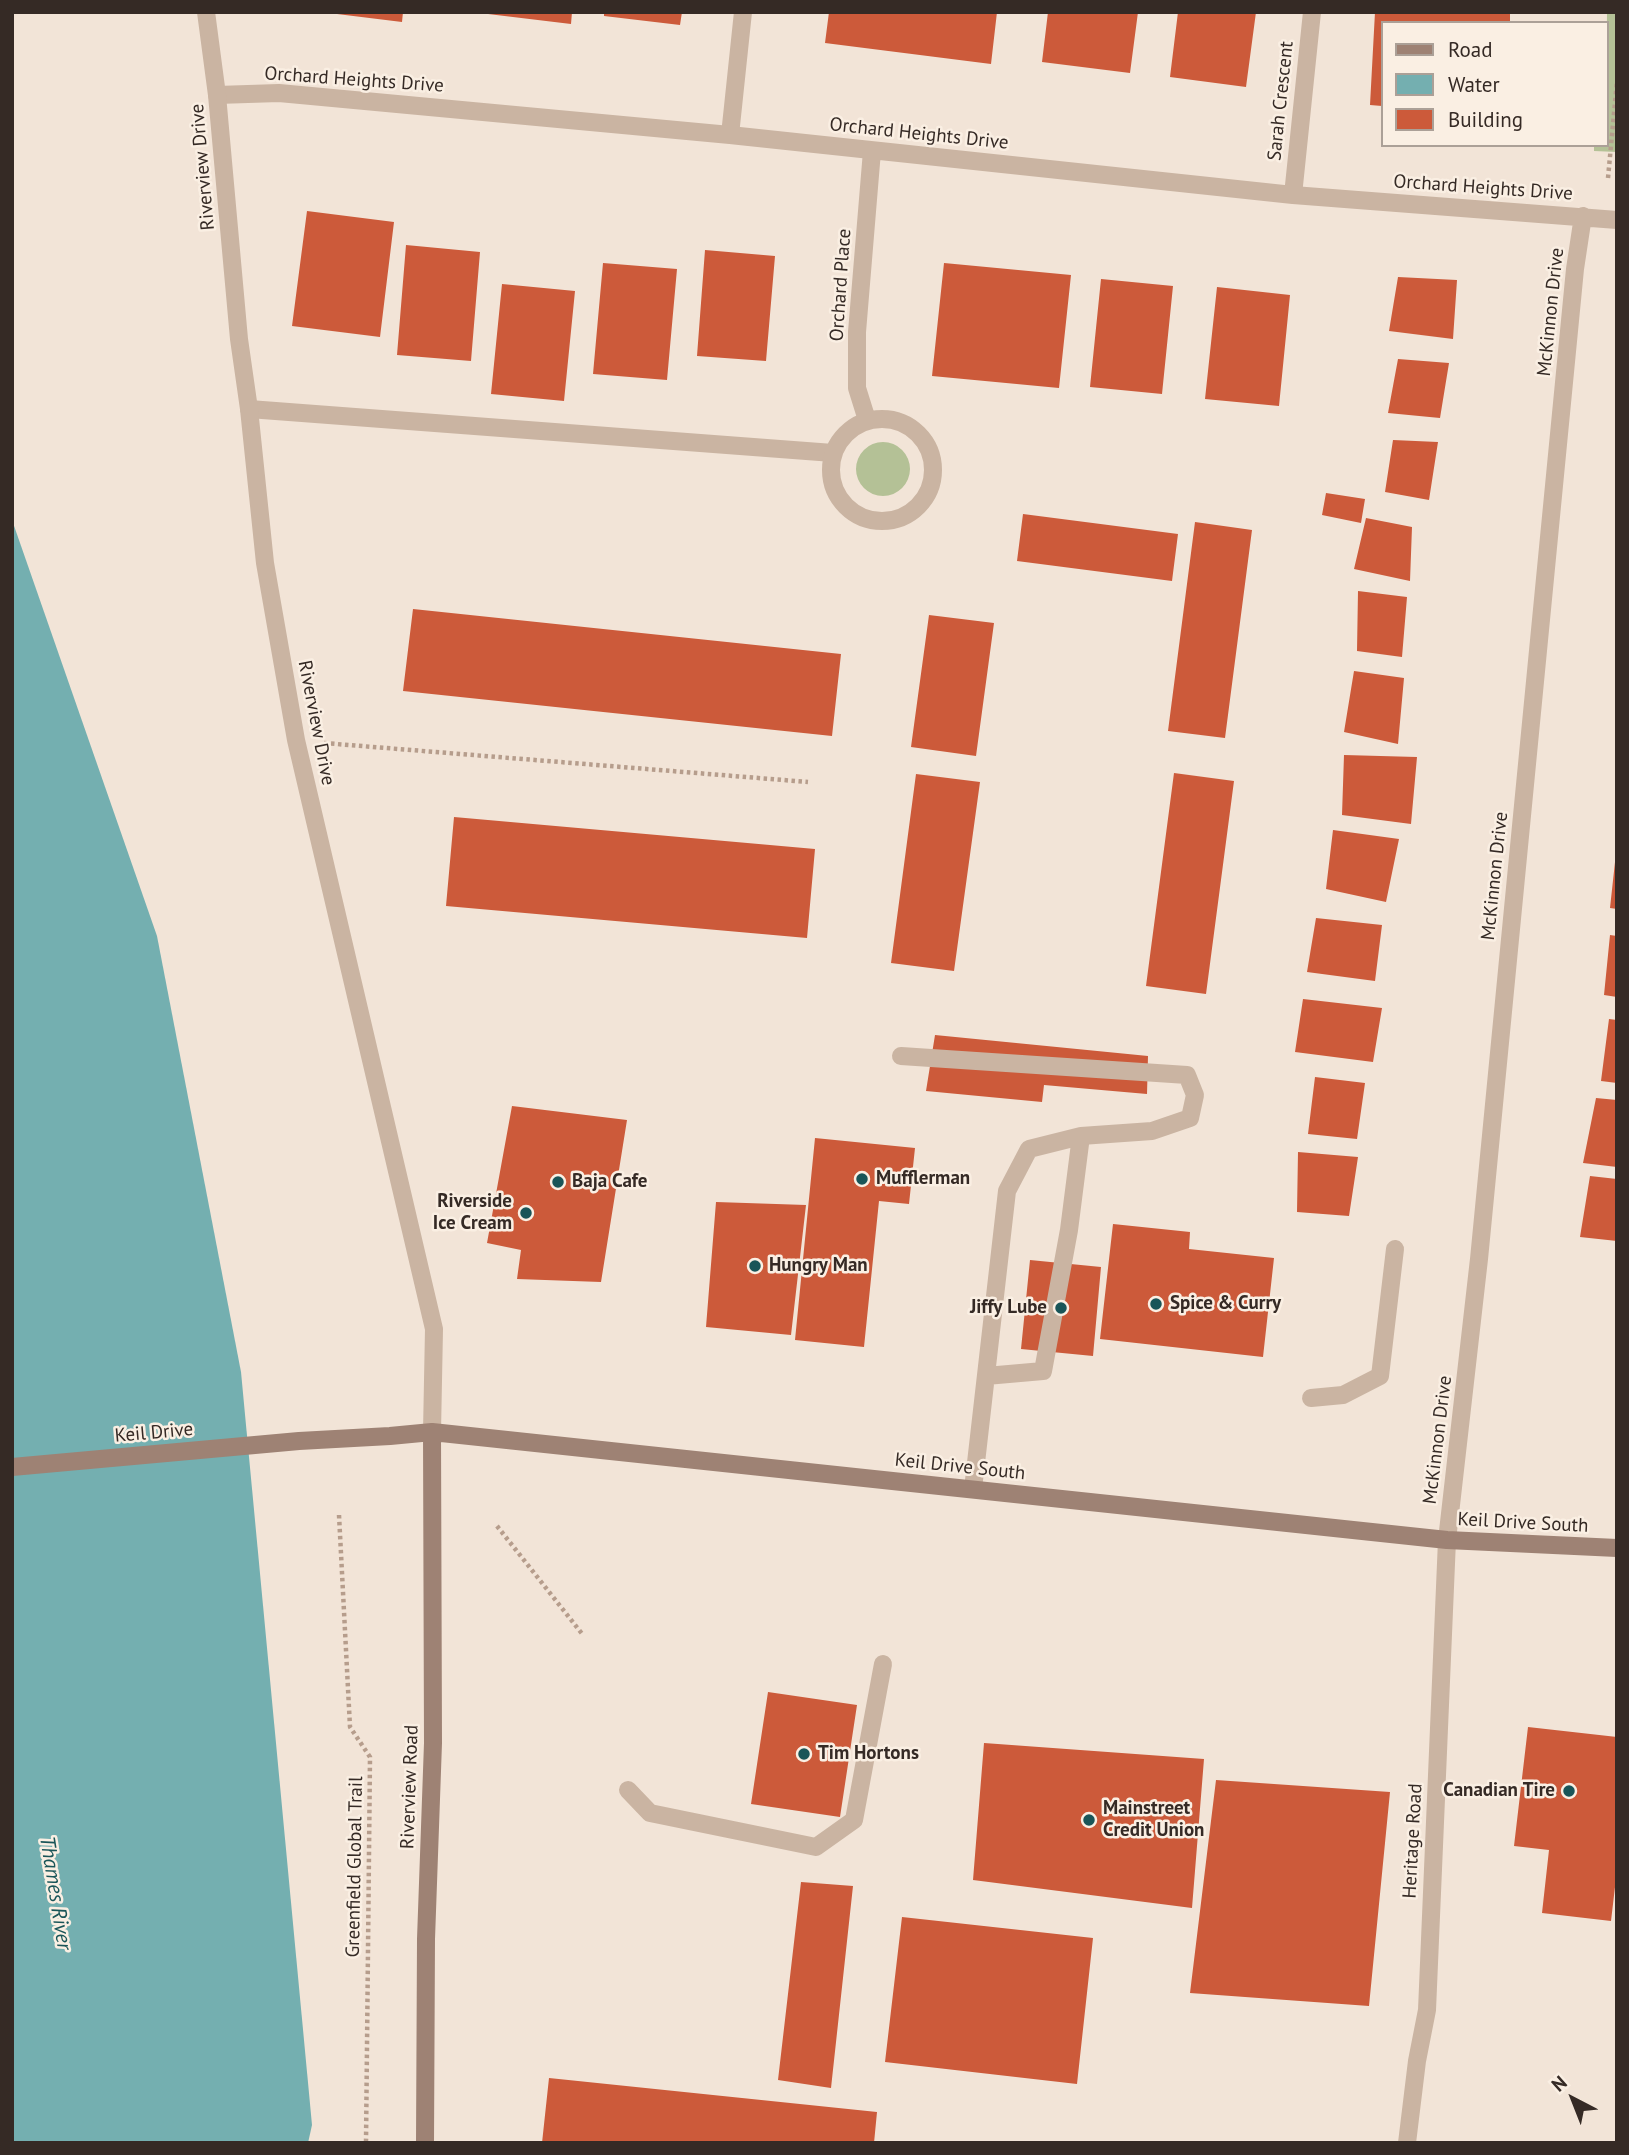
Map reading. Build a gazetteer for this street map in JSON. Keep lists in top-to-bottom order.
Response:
{
  "streets": {
    "main road": ["Keil Drive", "Keil Drive South", "Riverview Road"],
    "street": [
      "Orchard Heights Drive",
      "Sarah Crescent",
      "Riverview Drive",
      "Orchard Place",
      "McKinnon Drive",
      "Heritage Road"
    ],
    "path": ["Greenfield Global Trail"]
  },
  "crossings": [
    ["Orchard Heights Drive", "Sarah Crescent"],
    ["Orchard Heights Drive", "Riverview Drive"],
    ["Orchard Heights Drive", "Orchard Place"],
    ["Orchard Heights Drive", "McKinnon Drive"],
    ["Riverview Drive", "Keil Drive South"],
    ["Riverview Drive", "Riverview Road"],
    ["McKinnon Drive", "Keil Drive South"],
    ["McKinnon Drive", "Heritage Road"],
    ["Keil Drive", "Keil Drive South"],
    ["Keil Drive South", "Riverview Road"],
    ["Keil Drive South", "Heritage Road"]
  ],
  "water": ["Thames River"],
  "places": [
    "Mufflerman",
    "Baja Cafe",
    "Riverside Ice Cream",
    "Hungry Man",
    "Spice & Curry",
    "Jiffy Lube",
    "Tim Hortons",
    "Canadian Tire",
    "Mainstreet Credit Union"
  ],
  "legend": ["Road", "Water", "Building"],
  "north": "top left"
}
